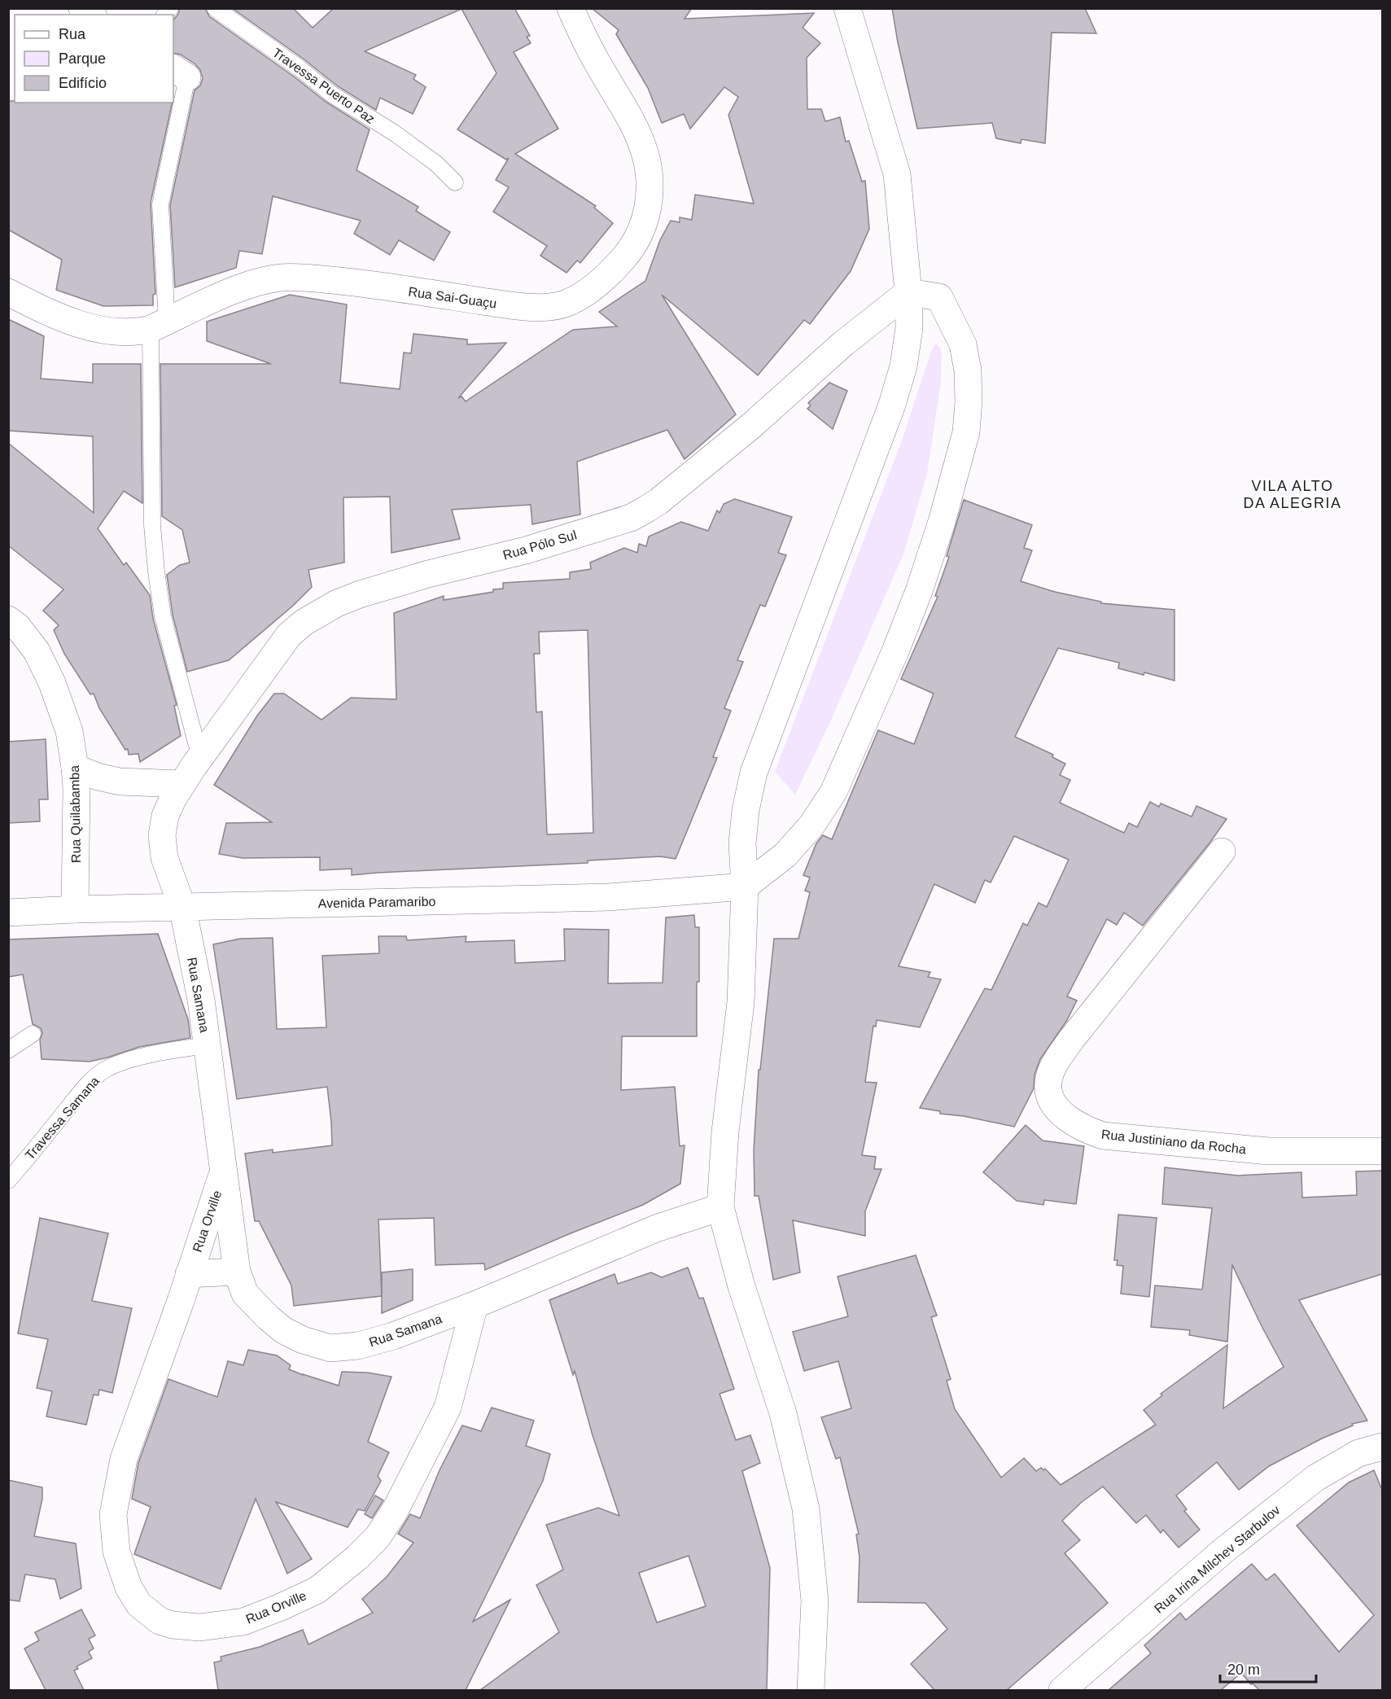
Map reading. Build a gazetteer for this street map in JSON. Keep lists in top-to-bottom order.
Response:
{
  "streets": {
    "street": [
      "Rua Sai-Guaçu",
      "Rua Pólo Sul",
      "Rua Quilabamba",
      "Avenida Paramaribo",
      "Rua Samana",
      "Rua Justiniano da Rocha",
      "Rua Orville",
      "Rua Irina Milchev Starbulov"
    ],
    "lane": ["Travessa Puerto Paz", "Travessa Samana"]
  },
  "crossings": [
    ["Rua Pólo Sul", "Avenida Paramaribo"],
    ["Rua Pólo Sul", "Rua Samana"],
    ["Rua Quilabamba", "Avenida Paramaribo"],
    ["Avenida Paramaribo", "Rua Samana"],
    ["Rua Samana", "Travessa Samana"],
    ["Rua Samana", "Rua Orville"]
  ],
  "districts": ["VILA ALTO DA ALEGRIA"],
  "legend": ["Rua", "Parque", "Edifício"],
  "scale_bar": "20 m"
}
